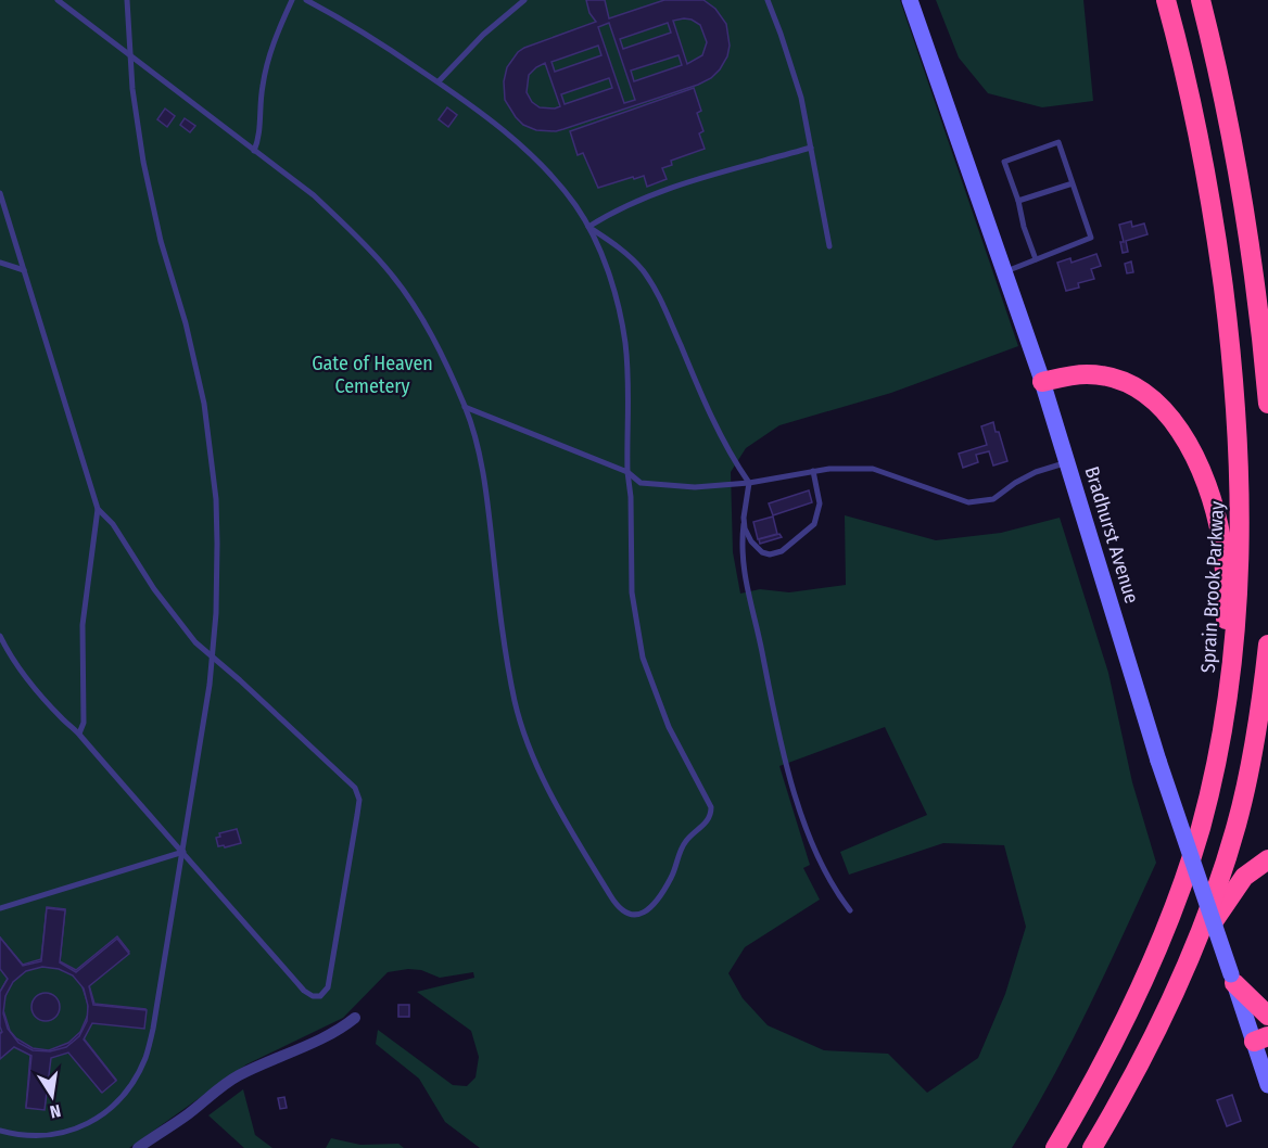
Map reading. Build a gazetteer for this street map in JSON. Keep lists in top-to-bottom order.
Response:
{
  "streets": {
    "highway": ["Sprain Brook Parkway"],
    "main road": ["Bradhurst Avenue"]
  },
  "parks": ["Gate of Heaven Cemetery"],
  "north": "bottom"
}
